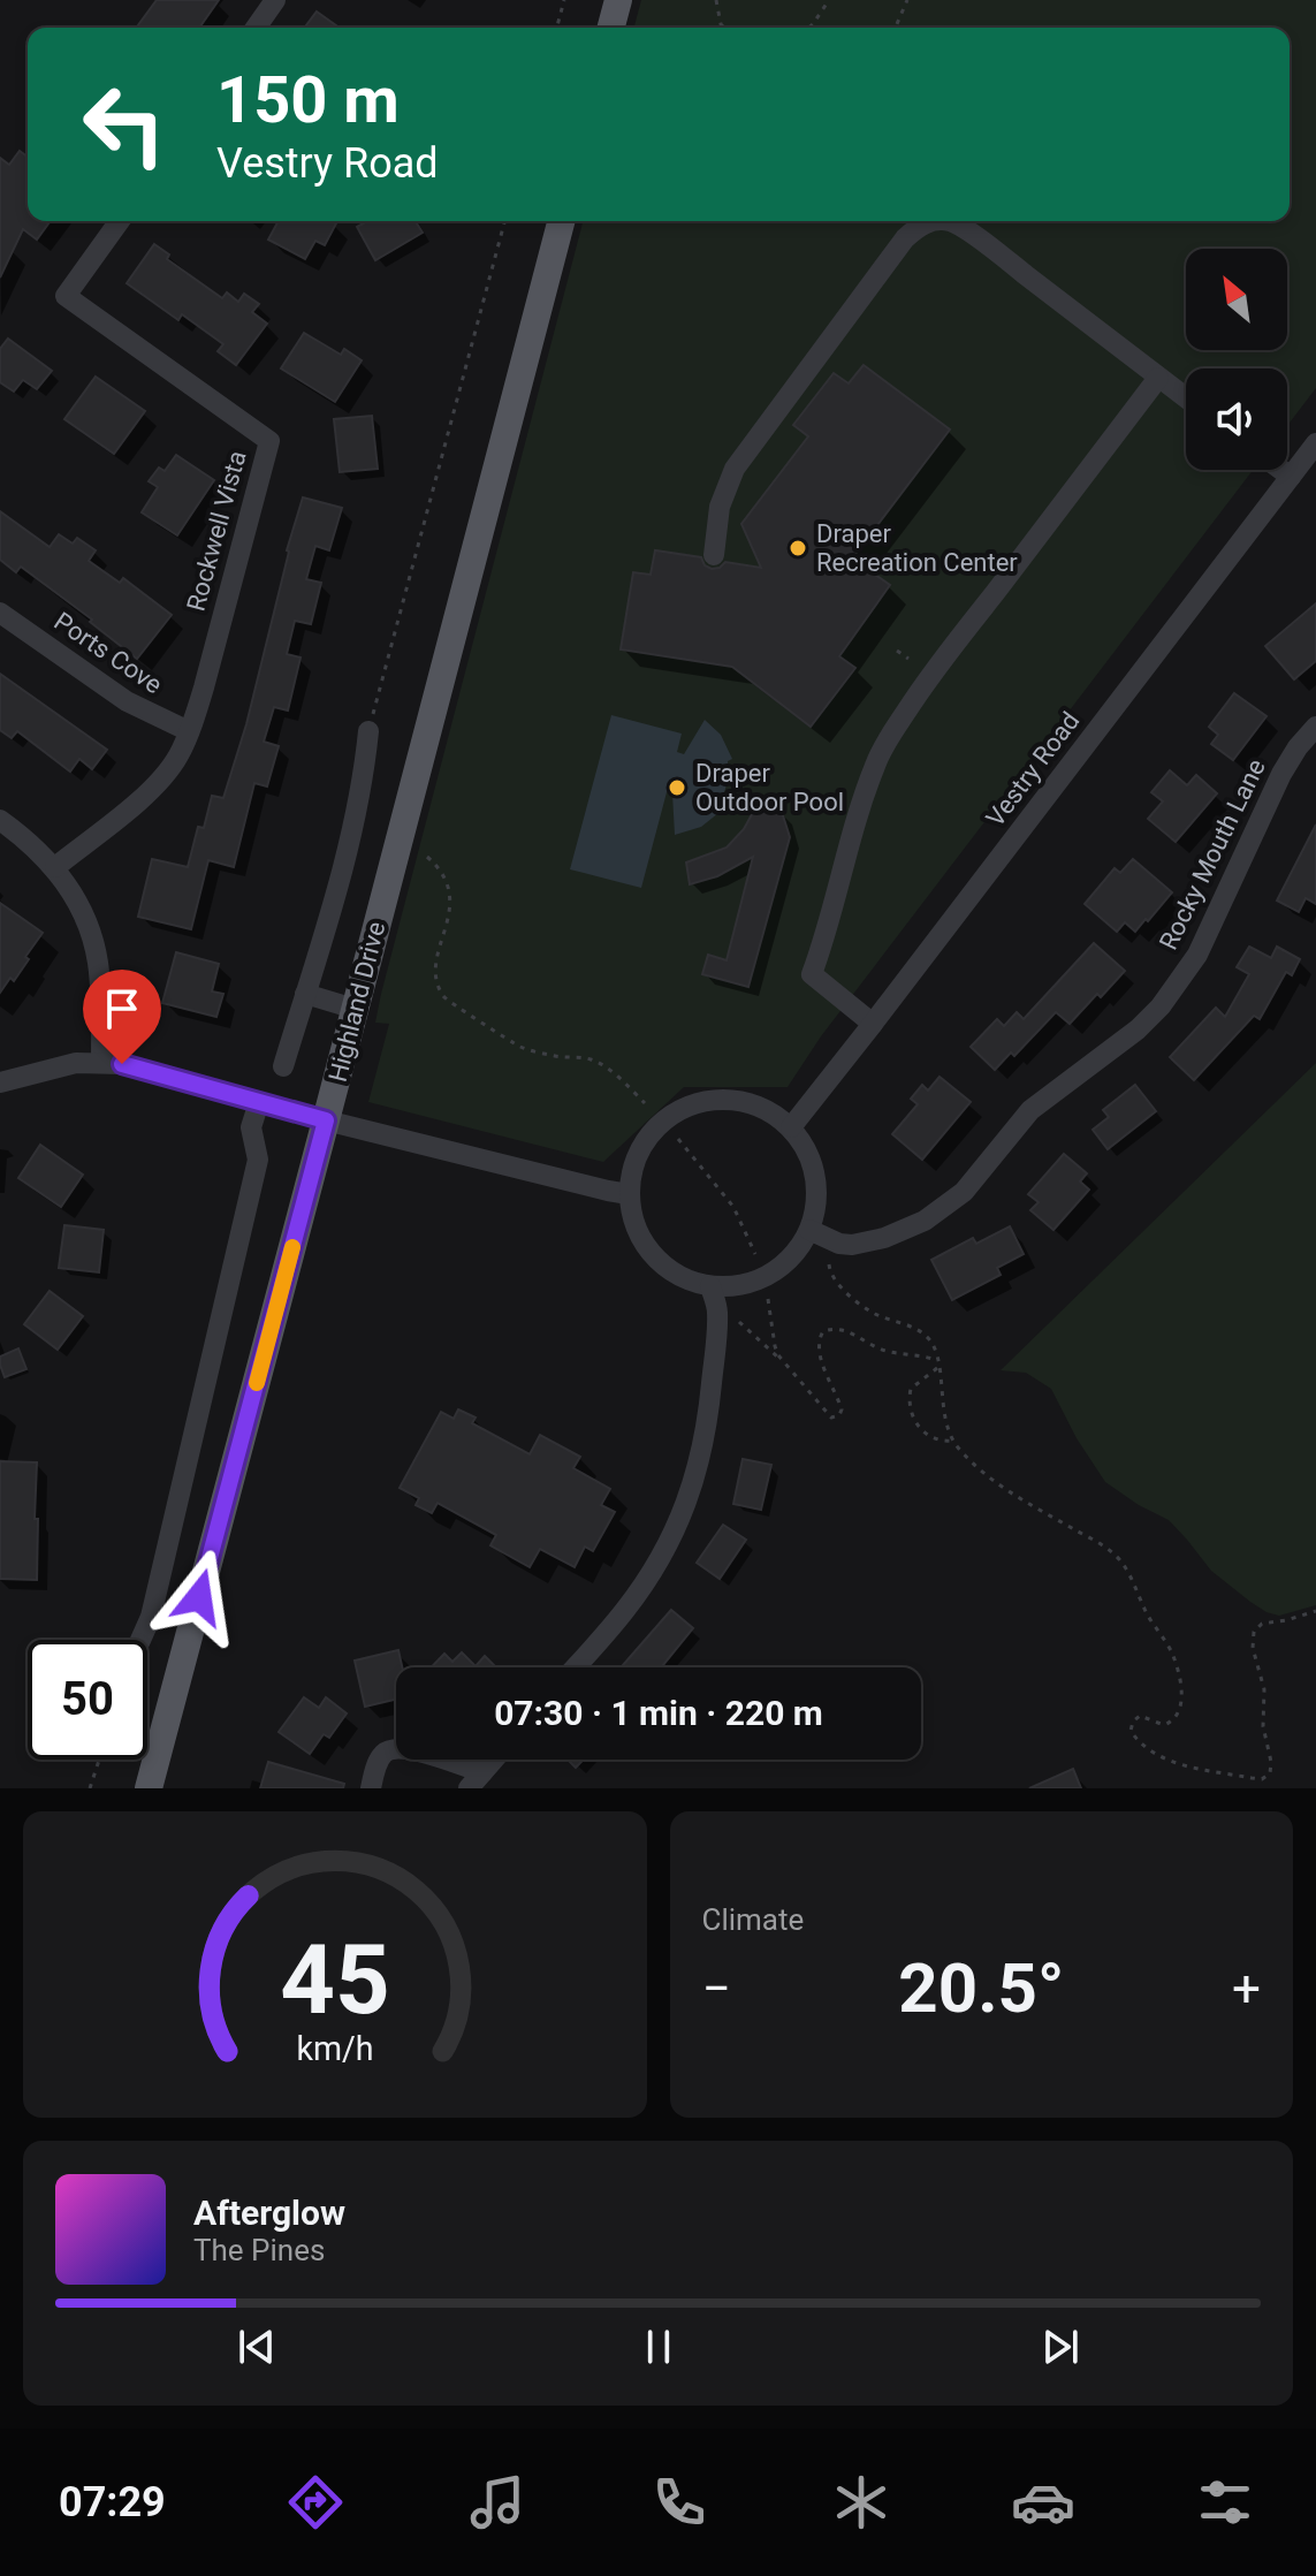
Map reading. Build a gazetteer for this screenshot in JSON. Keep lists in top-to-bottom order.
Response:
{
  "streets": {
    "main road": ["Highland Drive"],
    "street": [
      "Rockwell Vista",
      "Ports Cove",
      "Vestry Road",
      "Rocky Mouth Lane"
    ]
  },
  "crossings": [
    ["Rockwell Vista", "Ports Cove"],
    ["Vestry Road", "Rocky Mouth Lane"]
  ],
  "places": ["Draper Recreation Center", "Draper Outdoor Pool"],
  "north": "top left",
  "page": {
    "turn": ["150 m", "Vestry Road"],
    "limit": "50",
    "trip": "07:30 · 1 min · 220 m",
    "tile": "Climate",
    "heat": ["−", "20.5°", "+"],
    "song": ["Afterglow", "The Pines"],
    "tabs": "07:29",
    "gauge": ["45", "km/h"]
  }
}
